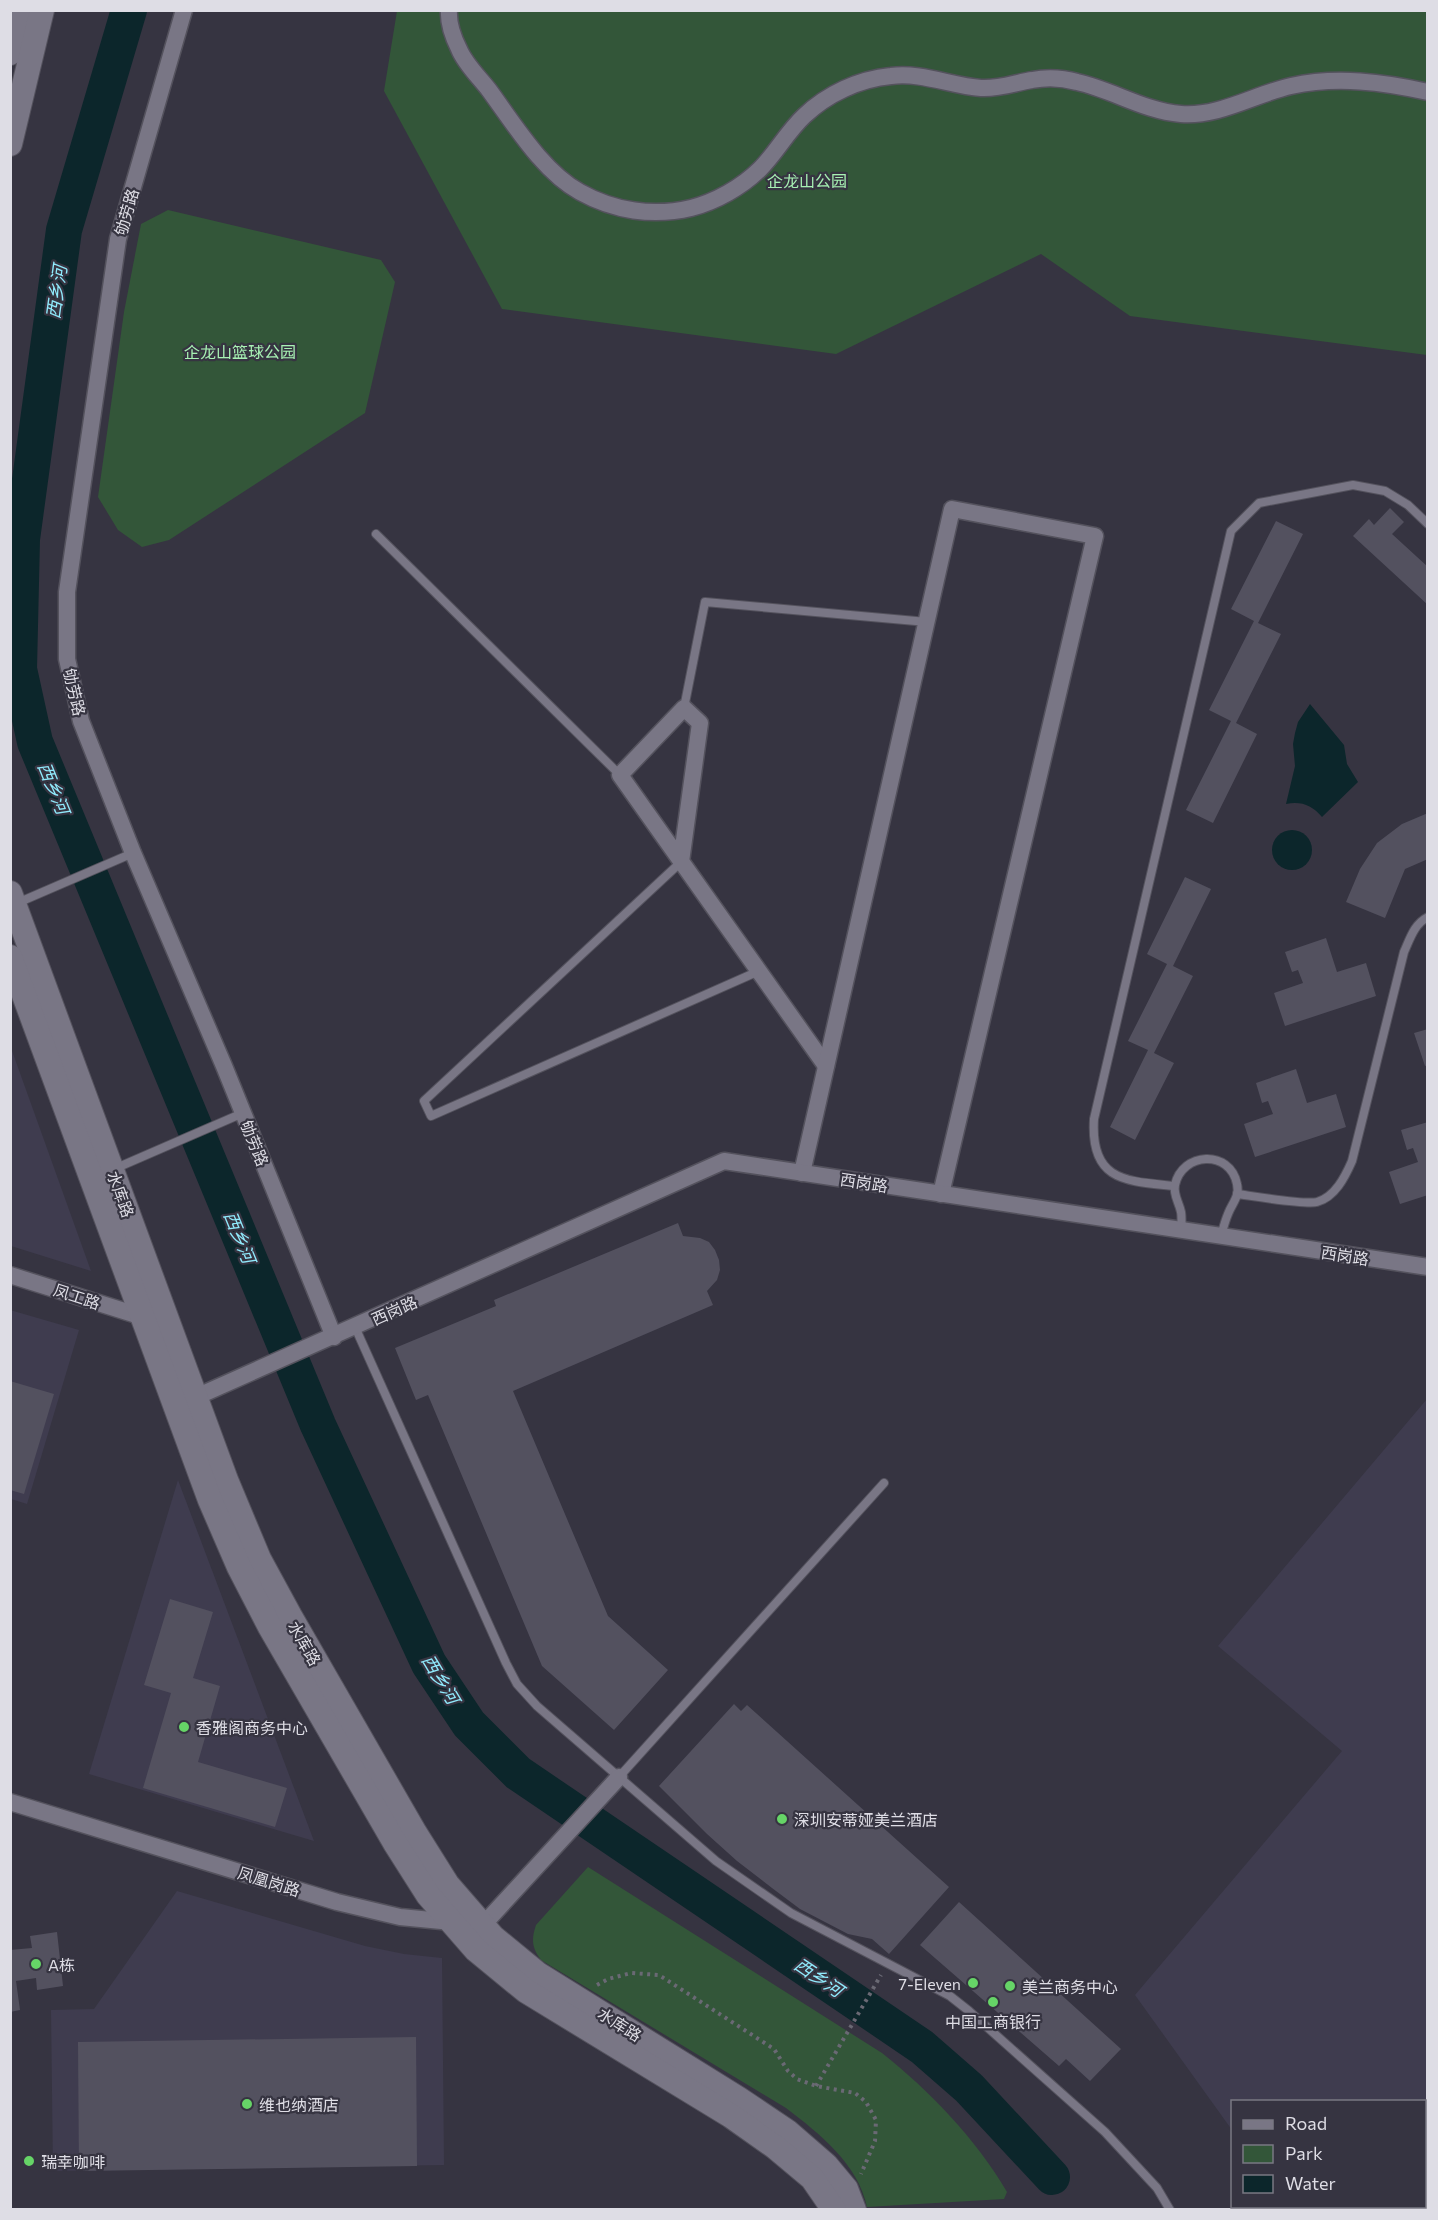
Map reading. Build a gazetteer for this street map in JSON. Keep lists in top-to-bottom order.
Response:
{
  "streets": {
    "main road": ["水库路"],
    "street": [
      "劬劳路",
      "西岗路",
      "凤工路",
      "凤凰岗路"
    ]
  },
  "crossings": [
    ["劬劳路", "西岗路"],
    ["西岗路", "水库路"],
    ["水库路", "凤工路"],
    ["水库路", "凤凰岗路"]
  ],
  "water": ["西乡河"],
  "parks": ["企龙山公园", "企龙山篮球公园"],
  "places": [
    "香雅阁商务中心",
    "深圳安蒂娅美兰酒店",
    "A栋",
    "7-Eleven",
    "美兰商务中心",
    "中国工商银行",
    "维也纳酒店",
    "瑞幸咖啡"
  ],
  "legend": ["Road", "Park", "Water"]
}
